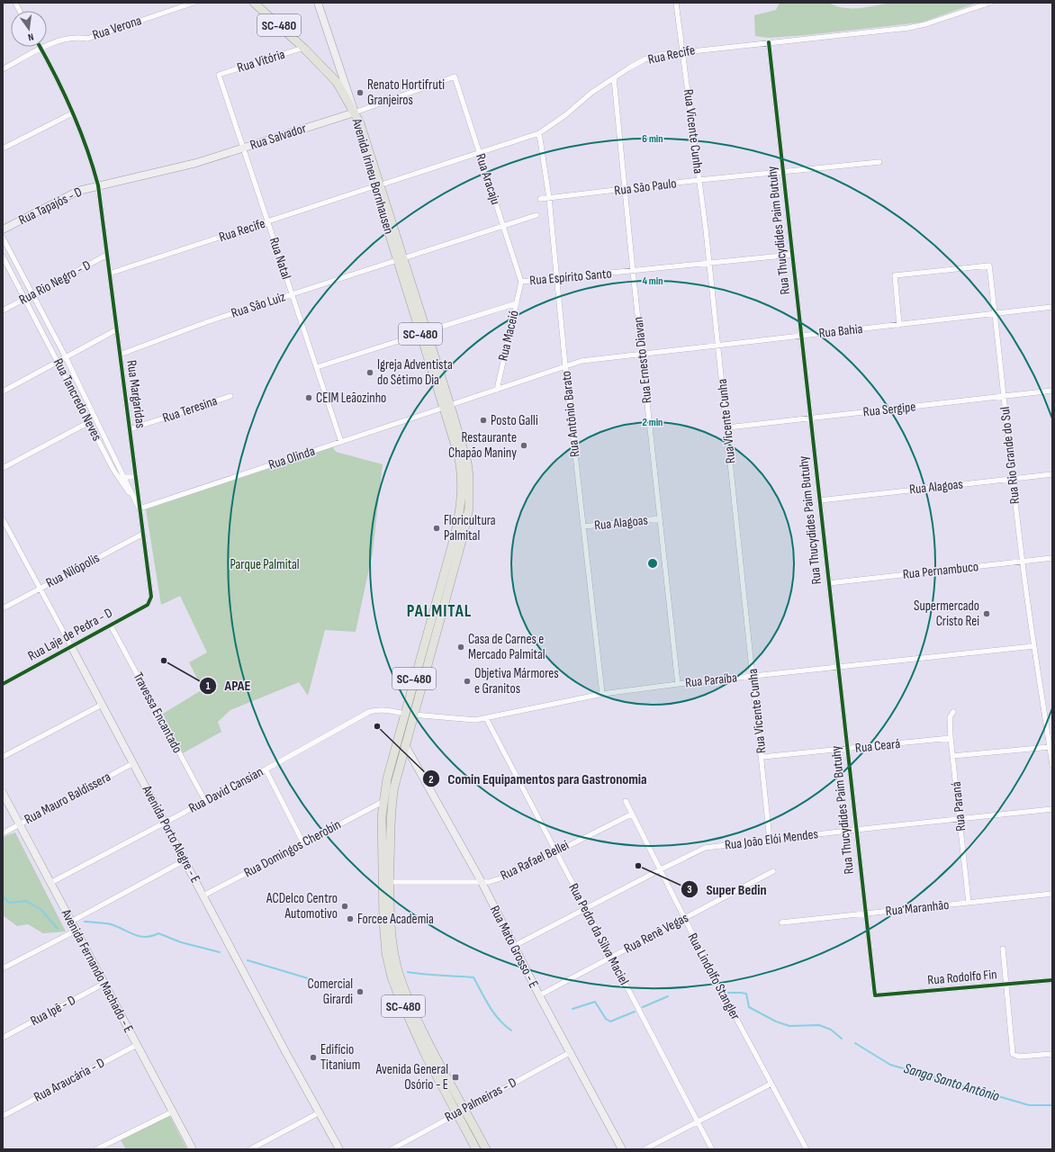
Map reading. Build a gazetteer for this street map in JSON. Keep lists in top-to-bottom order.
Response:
{
  "streets": {
    "main road": ["SC-480", "Avenida Irineu Bornhausen"],
    "street": [
      "Rua Verona",
      "Rua Recife",
      "Rua Vitória",
      "Rua Vicente Cunha",
      "Rua Salvador",
      "Rua Aracaju",
      "Rua São Paulo",
      "Rua Tapajós - D",
      "Rua Thucydides Paim Butuhy",
      "Rua Natal",
      "Rua Espírito Santo",
      "Rua Rio Negro - D",
      "Rua São Luiz",
      "Rua Bahia",
      "Rua Maceió",
      "Rua Ernesto Diavan",
      "Rua Margaridas",
      "Rua Tancredo Neves",
      "Rua Teresina",
      "Rua Sergipe",
      "Rua Antônio Barato",
      "Rua Rio Grande do Sul",
      "Rua Olinda",
      "Rua Alagoas",
      "Rua Nilópolis",
      "Rua Pernambuco",
      "Rua Laje de Pedra - D",
      "Rua Paraíba",
      "Travessa Encantado",
      "Rua Ceará",
      "Rua David Cansian",
      "Rua Mauro Baldissera",
      "Rua Paraná",
      "Avenida Porto Alegre - E",
      "Rua João Elói Mendes",
      "Rua Domingos Cherobin",
      "Rua Rafael Bellei",
      "Rua Maranhão",
      "Rua Renê Vegas",
      "Rua Pedro da Silva Maciel",
      "Rua Mato Grosso - E",
      "Avenida Fernando Machado - E",
      "Rua Lindolfo Stangler",
      "Rua Rodolfo Fin",
      "Rua Ipê - D",
      "Rua Araucária - D",
      "Rua Palmeiras - D"
    ]
  },
  "crossings": [
    ["SC-480", "Rua Vitória"],
    ["SC-480", "Rua Salvador"],
    ["SC-480", "Avenida Irineu Bornhausen"],
    ["SC-480", "Rua Palmeiras - D"],
    ["Rua Verona", "Rua Margaridas"],
    ["Rua Recife", "Rua Vicente Cunha"],
    ["Rua Recife", "Avenida Irineu Bornhausen"],
    ["Rua Recife", "Rua Aracaju"],
    ["Rua Recife", "Rua Thucydides Paim Butuhy"],
    ["Rua Recife", "Rua Natal"],
    ["Rua Recife", "Rua Ernesto Diavan"],
    ["Rua Recife", "Rua Margaridas"],
    ["Rua Recife", "Rua Antônio Barato"],
    ["Rua Vitória", "Rua Natal"],
    ["Rua Vicente Cunha", "Rua São Paulo"],
    ["Rua Vicente Cunha", "Rua Espírito Santo"],
    ["Rua Vicente Cunha", "Rua Bahia"],
    ["Rua Vicente Cunha", "Rua Sergipe"],
    ["Rua Vicente Cunha", "Rua Paraíba"],
    ["Rua Vicente Cunha", "Rua Ceará"],
    ["Rua Vicente Cunha", "Rua João Elói Mendes"],
    ["Rua Salvador", "Avenida Irineu Bornhausen"],
    ["Rua Salvador", "Rua Aracaju"],
    ["Rua Salvador", "Rua Tapajós - D"],
    ["Rua Salvador", "Rua Natal"],
    ["Rua Salvador", "Rua Margaridas"],
    ["Avenida Irineu Bornhausen", "Rua São Luiz"],
    ["Avenida Irineu Bornhausen", "Rua Olinda"],
    ["Avenida Irineu Bornhausen", "Rua Paraíba"],
    ["Avenida Irineu Bornhausen", "Rua David Cansian"],
    ["Avenida Irineu Bornhausen", "Rua Domingos Cherobin"],
    ["Avenida Irineu Bornhausen", "Rua Rafael Bellei"],
    ["Avenida Irineu Bornhausen", "Rua Mato Grosso - E"],
    ["Avenida Irineu Bornhausen", "Rua Palmeiras - D"],
    ["Rua Aracaju", "Rua Espírito Santo"],
    ["Rua Aracaju", "Rua São Luiz"],
    ["Rua Aracaju", "Rua Maceió"],
    ["Rua São Paulo", "Rua Thucydides Paim Butuhy"],
    ["Rua São Paulo", "Rua Ernesto Diavan"],
    ["Rua São Paulo", "Rua Antônio Barato"],
    ["Rua Tapajós - D", "Rua Margaridas"],
    ["Rua Thucydides Paim Butuhy", "Rua Espírito Santo"],
    ["Rua Thucydides Paim Butuhy", "Rua Bahia"],
    ["Rua Thucydides Paim Butuhy", "Rua Sergipe"],
    ["Rua Thucydides Paim Butuhy", "Rua Alagoas"],
    ["Rua Thucydides Paim Butuhy", "Rua Pernambuco"],
    ["Rua Thucydides Paim Butuhy", "Rua Paraíba"],
    ["Rua Thucydides Paim Butuhy", "Rua Ceará"],
    ["Rua Thucydides Paim Butuhy", "Rua João Elói Mendes"],
    ["Rua Thucydides Paim Butuhy", "Rua Maranhão"],
    ["Rua Thucydides Paim Butuhy", "Rua Rodolfo Fin"],
    ["Rua Natal", "Rua São Luiz"],
    ["Rua Natal", "Rua Olinda"],
    ["Rua Espírito Santo", "Rua Maceió"],
    ["Rua Espírito Santo", "Rua Ernesto Diavan"],
    ["Rua Espírito Santo", "Rua Antônio Barato"],
    ["Rua Rio Negro - D", "Rua Margaridas"],
    ["Rua Rio Negro - D", "Rua Tancredo Neves"],
    ["Rua São Luiz", "Rua Margaridas"],
    ["Rua Bahia", "Rua Ernesto Diavan"],
    ["Rua Bahia", "Rua Antônio Barato"],
    ["Rua Bahia", "Rua Rio Grande do Sul"],
    ["Rua Bahia", "Rua Olinda"],
    ["Rua Maceió", "Rua Olinda"],
    ["Rua Ernesto Diavan", "Rua Alagoas"],
    ["Rua Ernesto Diavan", "Rua Paraíba"],
    ["Rua Margaridas", "Rua Tancredo Neves"],
    ["Rua Margaridas", "Rua Teresina"],
    ["Rua Margaridas", "Rua Olinda"],
    ["Rua Margaridas", "Rua Nilópolis"],
    ["Rua Margaridas", "Rua Laje de Pedra - D"],
    ["Rua Tancredo Neves", "Rua Olinda"],
    ["Rua Sergipe", "Rua Rio Grande do Sul"],
    ["Rua Antônio Barato", "Rua Olinda"],
    ["Rua Antônio Barato", "Rua Alagoas"],
    ["Rua Antônio Barato", "Rua Paraíba"],
    ["Rua Rio Grande do Sul", "Rua Alagoas"],
    ["Rua Rio Grande do Sul", "Rua Pernambuco"],
    ["Rua Rio Grande do Sul", "Rua Paraíba"],
    ["Rua Nilópolis", "Avenida Porto Alegre - E"],
    ["Rua Laje de Pedra - D", "Travessa Encantado"],
    ["Rua Laje de Pedra - D", "Avenida Porto Alegre - E"],
    ["Rua Paraíba", "Rua Pedro da Silva Maciel"],
    ["Travessa Encantado", "Rua David Cansian"],
    ["Rua Ceará", "Rua Paraná"],
    ["Rua David Cansian", "Avenida Porto Alegre - E"],
    ["Rua David Cansian", "Avenida Fernando Machado - E"],
    ["Rua Mauro Baldissera", "Avenida Porto Alegre - E"],
    ["Rua Mauro Baldissera", "Avenida Fernando Machado - E"],
    ["Rua Paraná", "Rua João Elói Mendes"],
    ["Rua Paraná", "Rua Maranhão"],
    ["Avenida Porto Alegre - E", "Rua Domingos Cherobin"],
    ["Rua João Elói Mendes", "Rua Pedro da Silva Maciel"],
    ["Rua João Elói Mendes", "Rua Mato Grosso - E"],
    ["Rua João Elói Mendes", "Rua Lindolfo Stangler"],
    ["Rua Rafael Bellei", "Rua Pedro da Silva Maciel"],
    ["Rua Rafael Bellei", "Rua Mato Grosso - E"],
    ["Rua Rafael Bellei", "Rua Lindolfo Stangler"],
    ["Rua Renê Vegas", "Rua Pedro da Silva Maciel"],
    ["Rua Renê Vegas", "Rua Mato Grosso - E"],
    ["Rua Renê Vegas", "Rua Lindolfo Stangler"],
    ["Rua Mato Grosso - E", "Rua Palmeiras - D"],
    ["Avenida Fernando Machado - E", "Rua Ipê - D"],
    ["Avenida Fernando Machado - E", "Rua Araucária - D"]
  ],
  "districts": ["PALMITAL"],
  "water": ["Sanga Santo Antônio"],
  "parks": ["Parque Palmital"],
  "places": {
    "other": [
      "Renato Hortifruti Granjeiros",
      "Igreja Adventista do Sétimo Dia",
      "CEIM Leãozinho",
      "Posto Galli",
      "Restaurante Chapão Maniny",
      "Floricultura Palmital",
      "Supermercado Cristo Rei",
      "Casa de Carnes e Mercado Palmital",
      "APAE",
      "Objetiva Mármores e Granitos",
      "Comin Equipamentos para Gastronomia",
      "Super Bedin",
      "ACDelco Centro Automotivo",
      "Forcee Academia",
      "Comercial Girardi",
      "Edifício Titanium"
    ],
    "transit": ["Avenida General Osório - E"]
  },
  "north": "bottom",
  "rings": ["6 min", "4 min", "2 min"]
}
